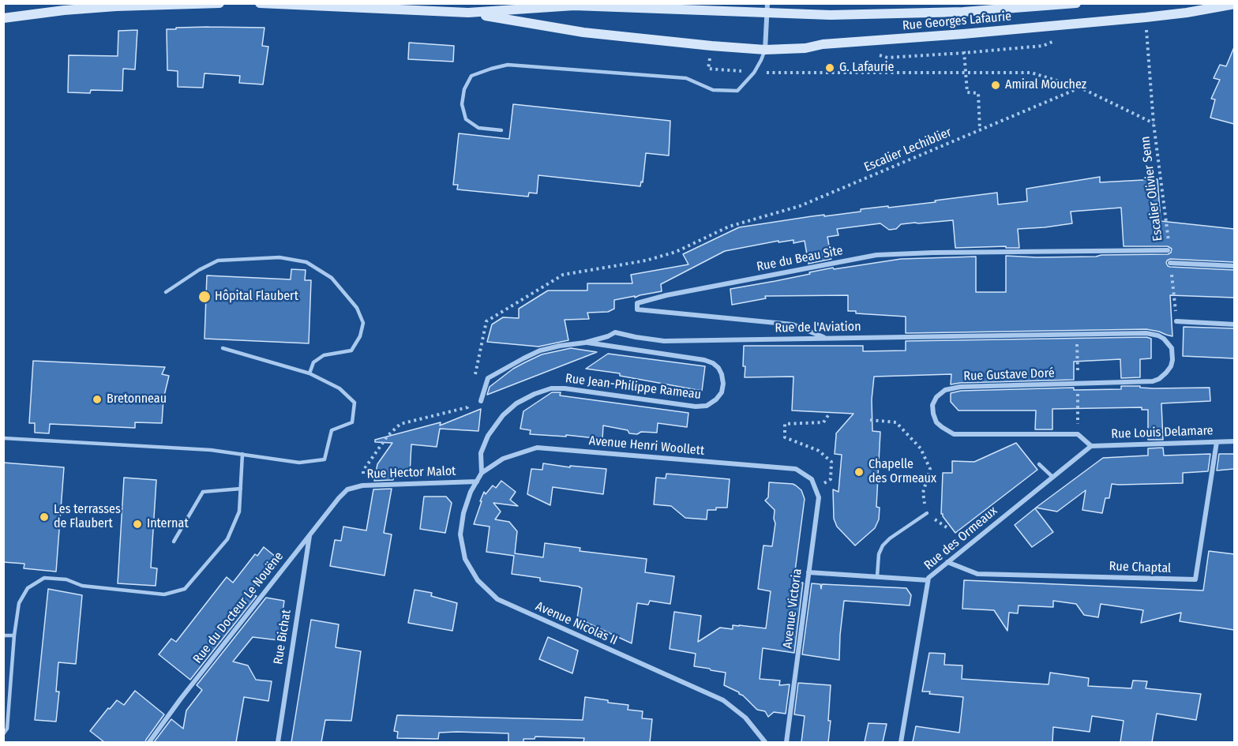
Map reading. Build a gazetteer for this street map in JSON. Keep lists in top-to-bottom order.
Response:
{
  "streets": {
    "street": [
      "Rue Georges Lafaurie",
      "Rue du Beau Site",
      "Rue de l'Aviation",
      "Rue Gustave Doré",
      "Rue Jean-Philippe Rameau",
      "Rue Louis Delamare",
      "Avenue Henri Woollett",
      "Rue Hector Malot",
      "Rue des Ormeaux",
      "Rue Chaptal",
      "Rue du Docteur Le Nouëne",
      "Avenue Victoria",
      "Avenue Nicolas II",
      "Rue Bichat"
    ],
    "path": ["Escalier Lechiblier", "Escalier Olivier Senn"]
  },
  "crossings": [
    ["Rue Georges Lafaurie", "Escalier Olivier Senn"],
    ["Escalier Olivier Senn", "Rue du Beau Site"],
    ["Rue du Beau Site", "Rue de l'Aviation"],
    ["Rue de l'Aviation", "Rue Gustave Doré"],
    ["Rue de l'Aviation", "Rue Jean-Philippe Rameau"],
    ["Rue Gustave Doré", "Rue Louis Delamare"],
    ["Rue Gustave Doré", "Rue des Ormeaux"],
    ["Rue Jean-Philippe Rameau", "Avenue Henri Woollett"],
    ["Rue Jean-Philippe Rameau", "Avenue Nicolas II"],
    ["Rue Louis Delamare", "Rue des Ormeaux"],
    ["Rue Louis Delamare", "Rue Chaptal"],
    ["Avenue Henri Woollett", "Avenue Victoria"],
    ["Avenue Henri Woollett", "Avenue Nicolas II"],
    ["Rue Hector Malot", "Rue du Docteur Le Nouëne"],
    ["Rue Hector Malot", "Avenue Nicolas II"],
    ["Rue des Ormeaux", "Rue Chaptal"],
    ["Rue du Docteur Le Nouëne", "Rue Bichat"]
  ],
  "places": [
    "G. Lafaurie",
    "Amiral Mouchez",
    "Hôpital Flaubert",
    "Bretonneau",
    "Chapelle des Ormeaux",
    "Les terrasses de Flaubert",
    "Internat"
  ]
}
